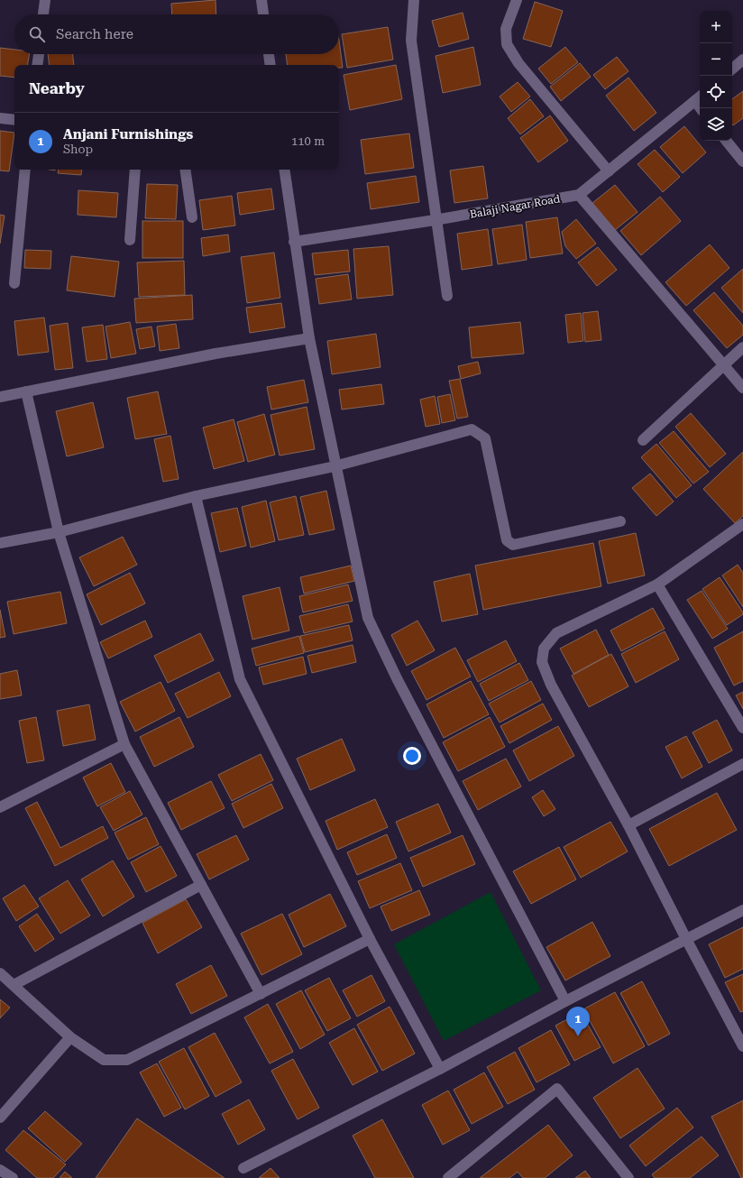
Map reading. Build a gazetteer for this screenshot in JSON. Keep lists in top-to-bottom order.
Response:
{
  "streets": {
    "street": ["Balaji Nagar Road"]
  },
  "page": {
    "map_buttons": ["+", "−"],
    "search": "Search here",
    "heading": "Nearby",
    "list": [
      {
        "mark": "1",
        "name": "Anjani Furnishings",
        "note": "Shop",
        "value": "110 m"
      }
    ],
    "pins": "1"
  }
}
